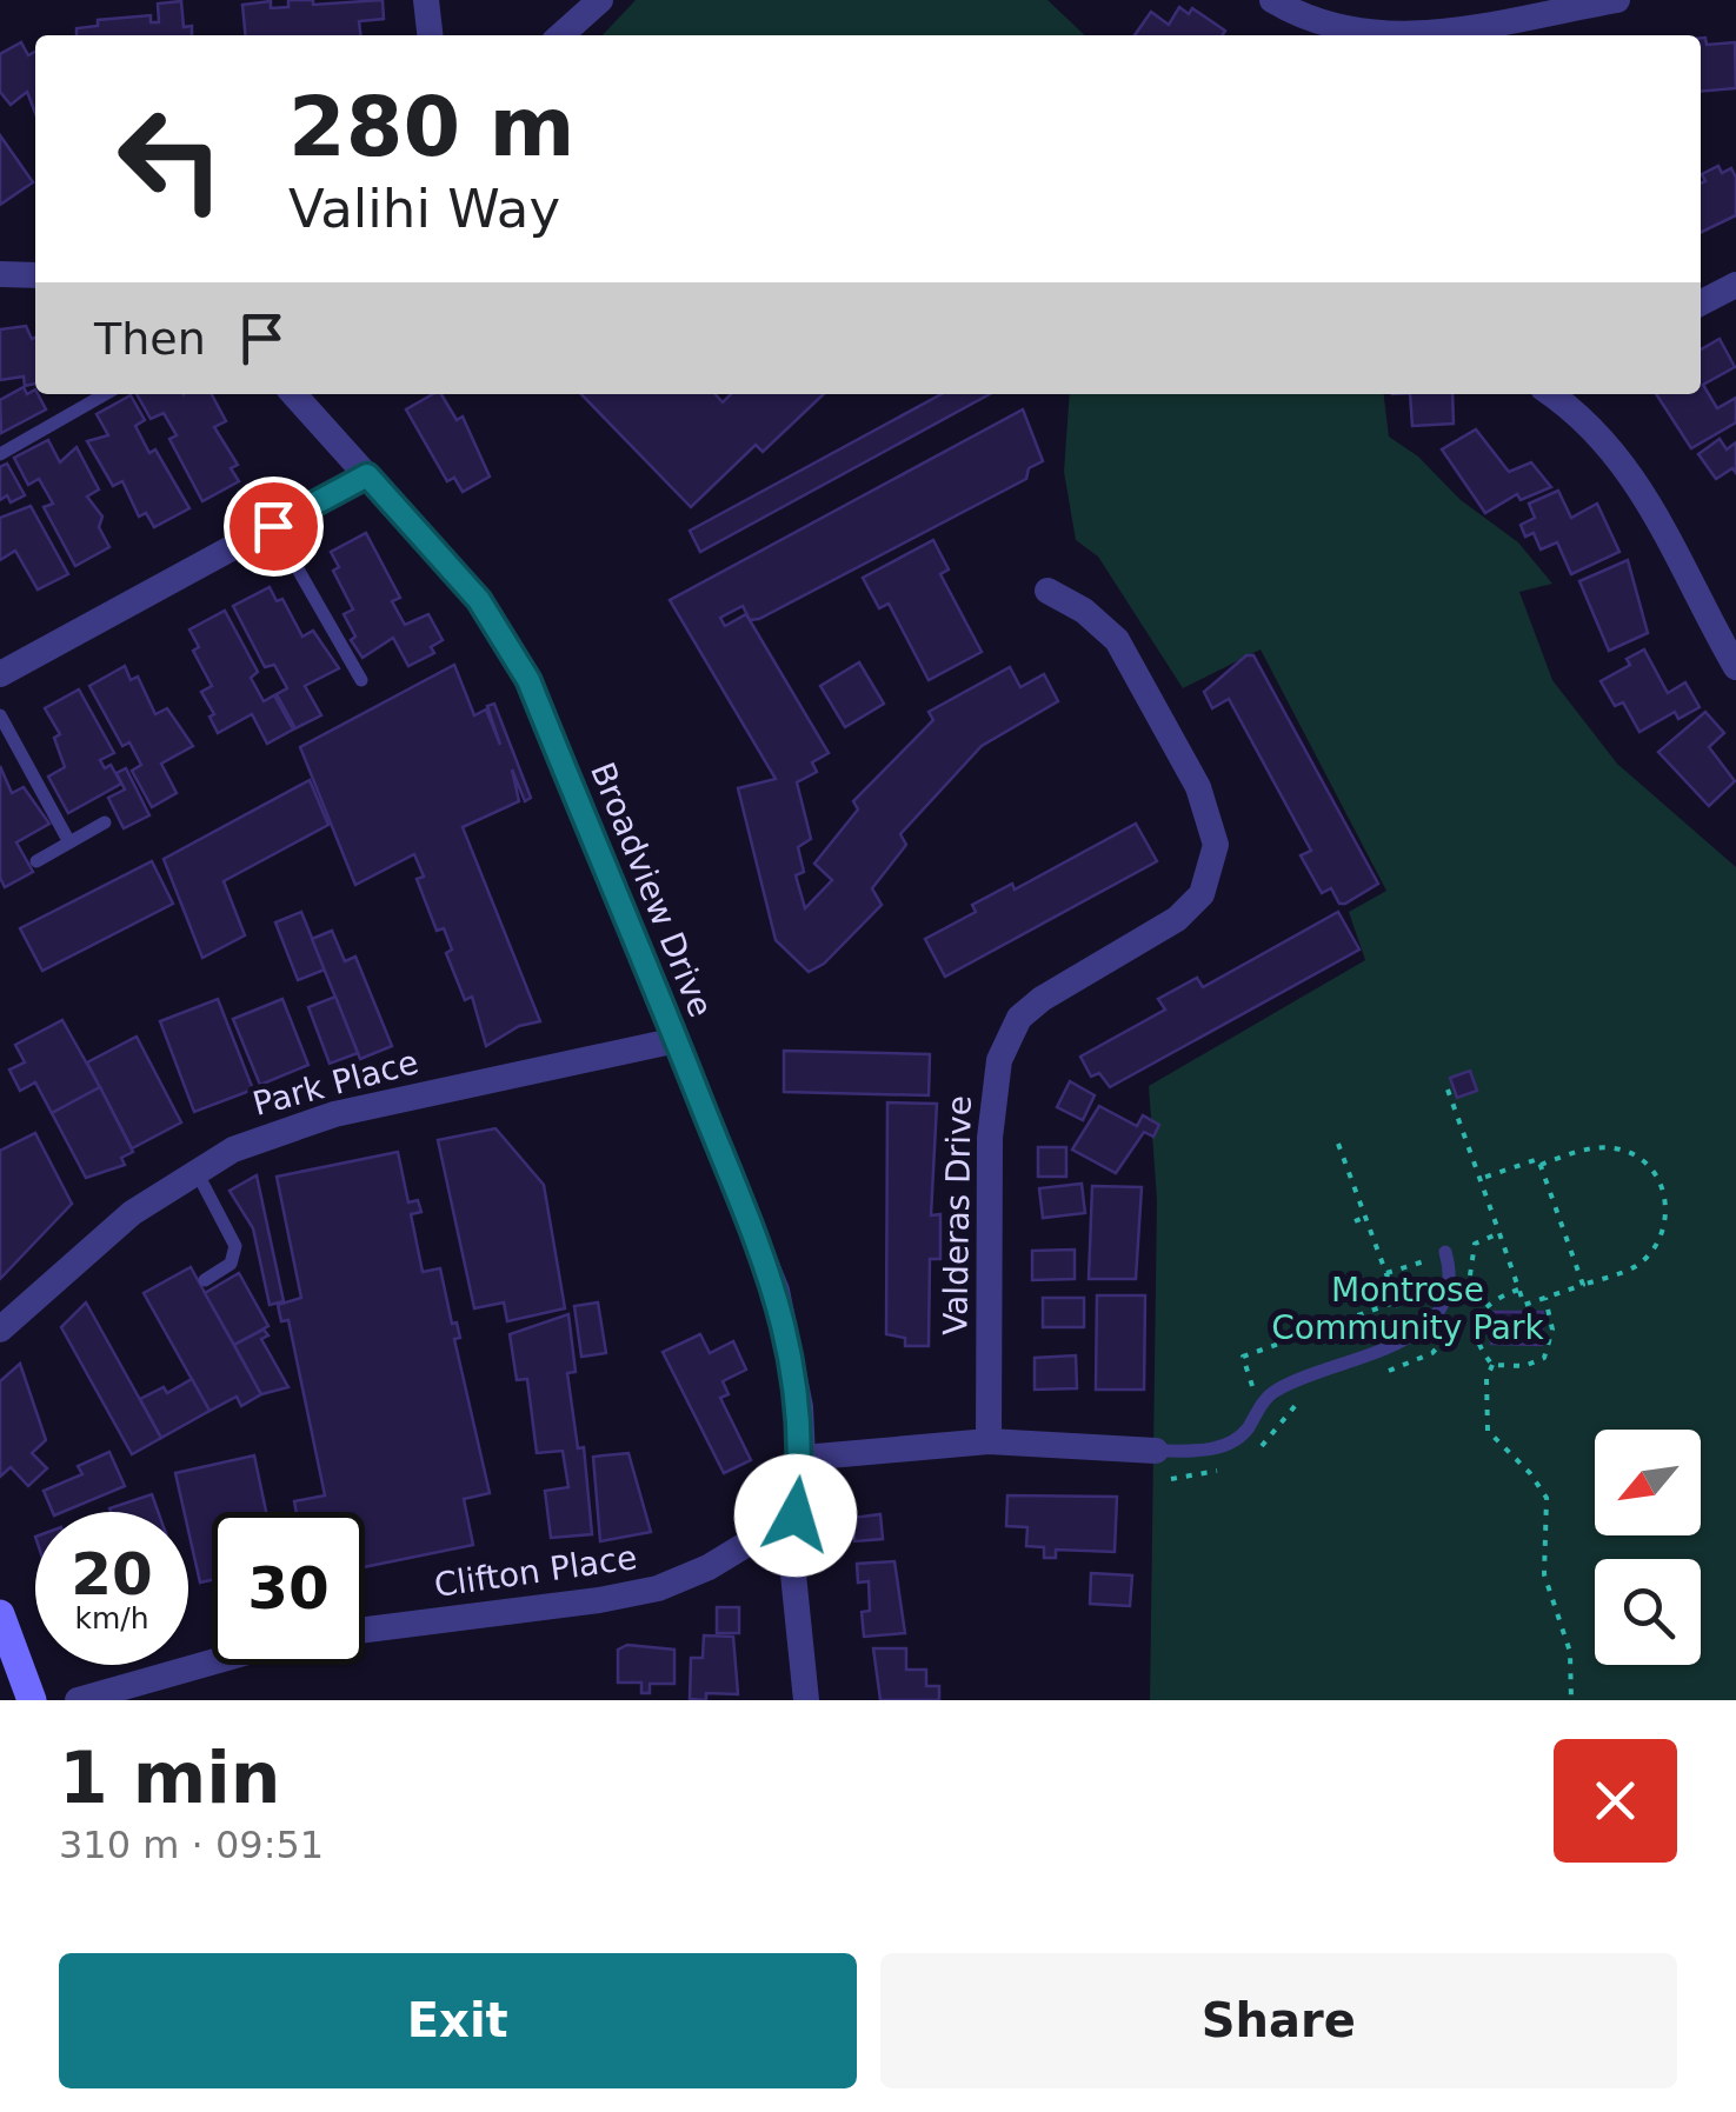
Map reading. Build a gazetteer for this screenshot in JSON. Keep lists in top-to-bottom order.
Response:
{
  "streets": {
    "street": [
      "Broadview Drive",
      "Park Place",
      "Valderas Drive",
      "Clifton Place"
    ]
  },
  "crossings": [
    ["Broadview Drive", "Park Place"],
    ["Broadview Drive", "Clifton Place"]
  ],
  "parks": ["Montrose Community Park"],
  "north": "bottom left",
  "page": {
    "turn": ["280 m", "Valihi Way"],
    "then": "Then",
    "speed": "20 km/h",
    "limit": "30",
    "heading": ["1 min", "310 m · 09:51"],
    "buttons": ["Exit", "Share"]
  }
}
